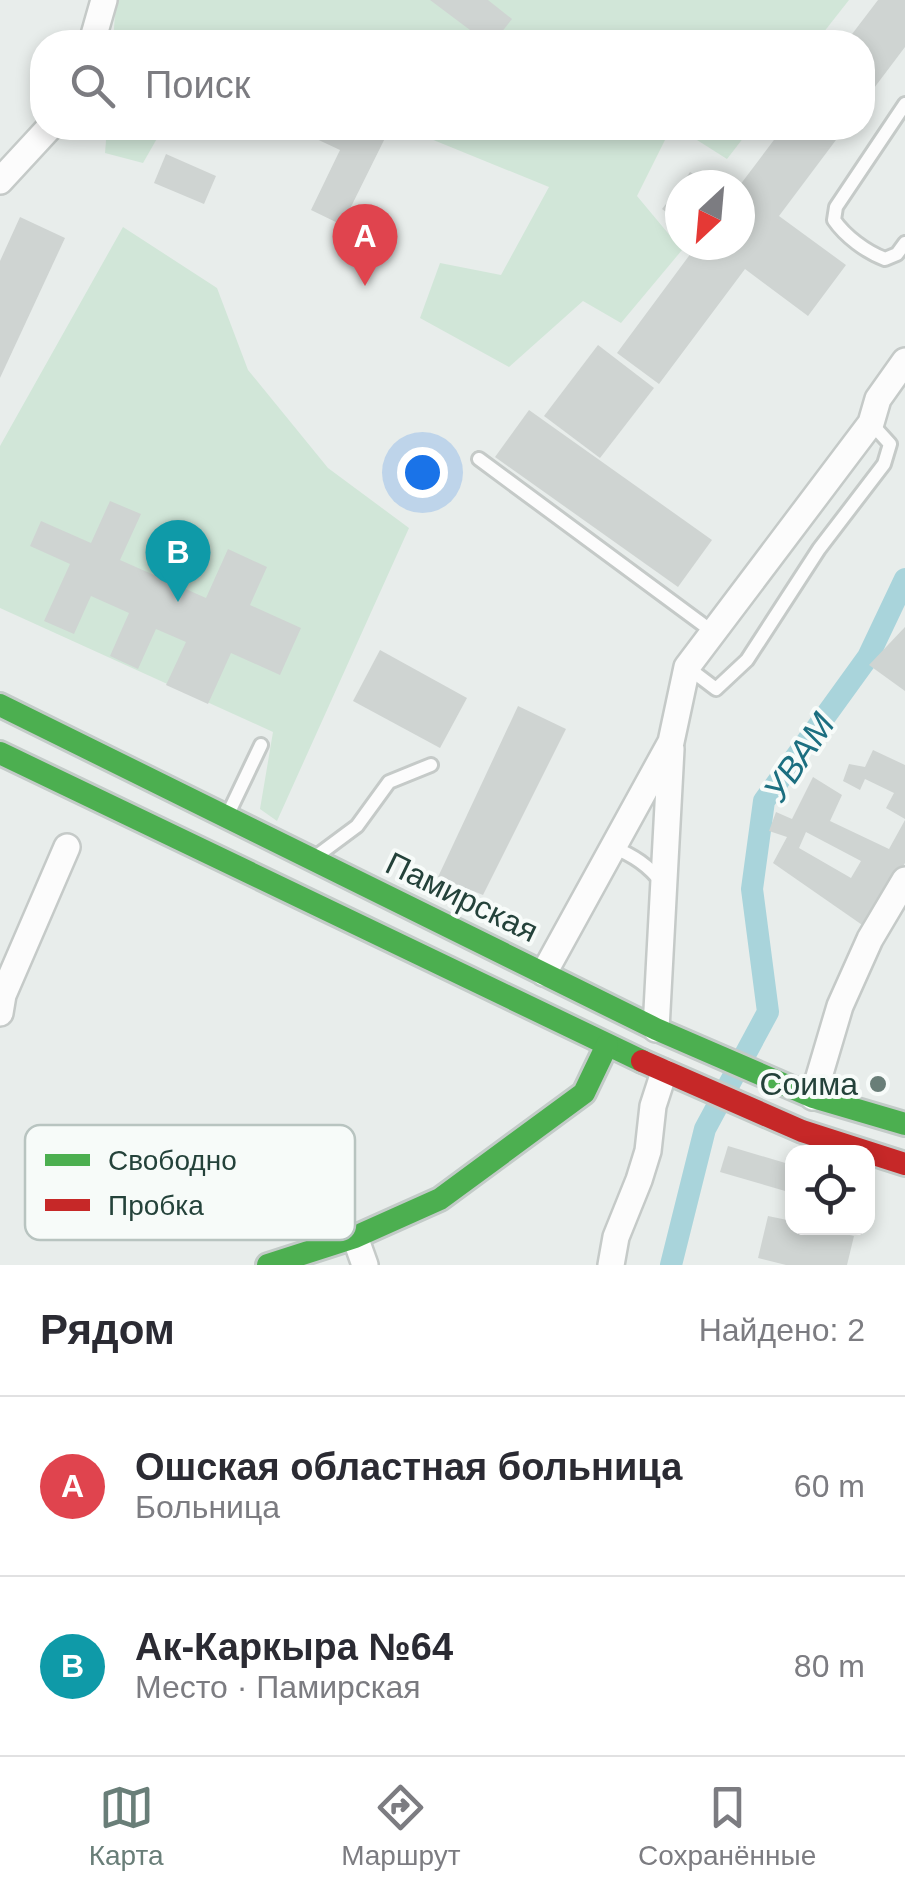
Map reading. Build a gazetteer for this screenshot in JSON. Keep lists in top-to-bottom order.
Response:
{
  "streets": {
    "main road": ["Памирская"]
  },
  "water": ["УВАМ"],
  "places": ["Соима"],
  "legend": ["Свободно", "Пробка"],
  "north": "bottom left",
  "page": {
    "search": "Поиск",
    "pins": ["A", "B"],
    "heading": ["Рядом", "Найдено: 2"],
    "list": [
      {
        "mark": "A",
        "name": "Ошская областная больница",
        "note": "Больница",
        "value": "60 m"
      },
      {
        "mark": "B",
        "name": "Ак-Каркыра №64",
        "note": "Место · Памирская",
        "value": "80 m"
      }
    ],
    "nav": ["Карта", "Маршрут", "Сохранённые"]
  }
}
